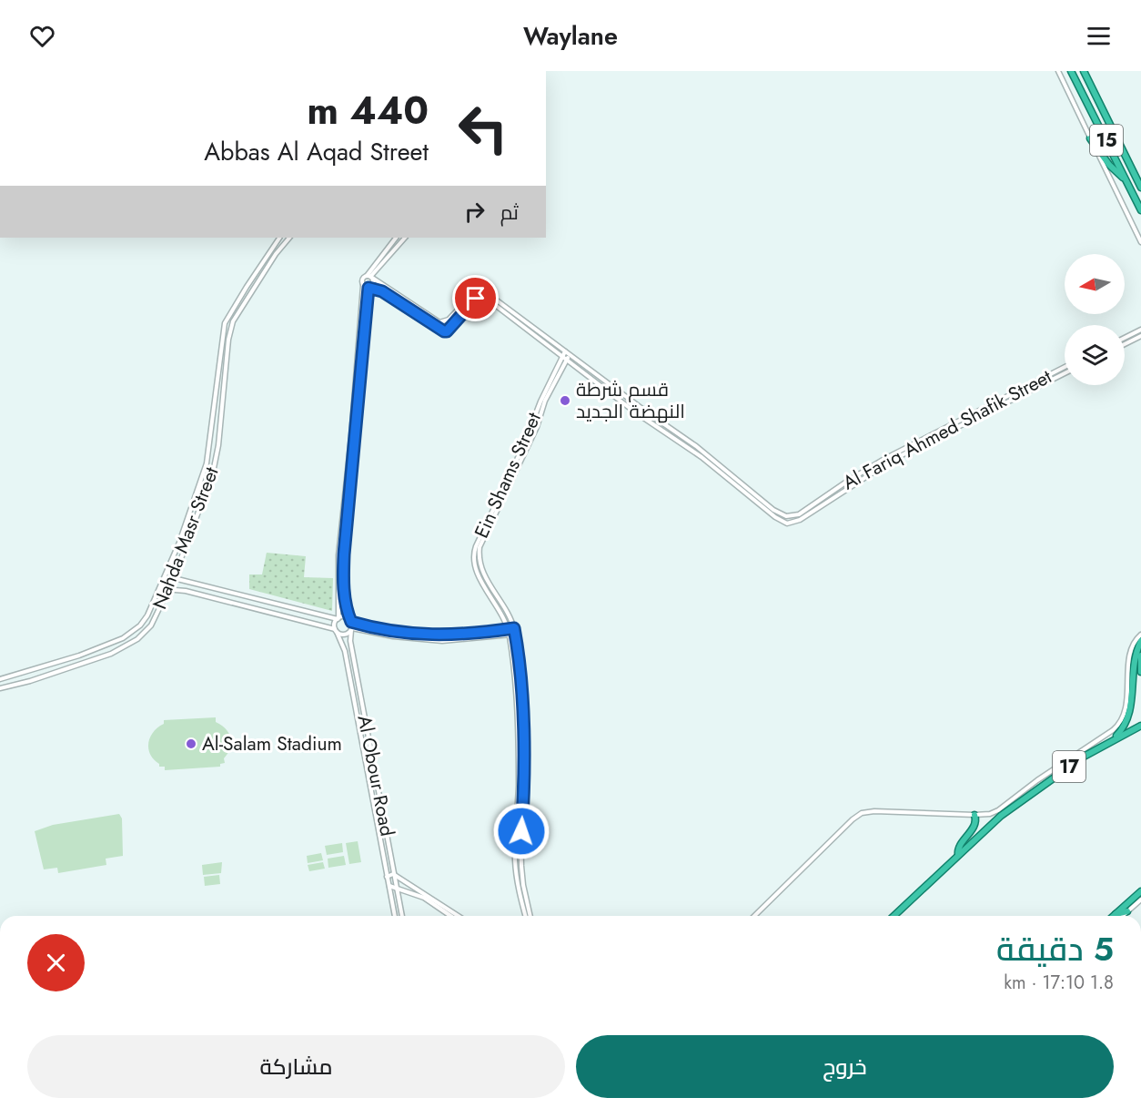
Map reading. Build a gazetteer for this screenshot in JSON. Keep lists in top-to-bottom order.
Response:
{
  "streets": {
    "highway": ["15", "17"],
    "street": [
      "Al Fariq Ahmed Shafik Street",
      "Ein Shams Street",
      "Nahda Masr Street",
      "Al Obour Road"
    ]
  },
  "crossings": [
    ["Al Fariq Ahmed Shafik Street", "Ein Shams Street"]
  ],
  "places": ["قسم شرطة النهضة الجديد", "Al-Salam Stadium"],
  "north": "left",
  "page": {
    "header": "Waylane",
    "turn": ["440 m", "Abbas Al Aqad Street"],
    "then": "ثم",
    "heading": ["5 دقيقة", "1.8 km · 17:10"],
    "buttons": ["خروج", "مشاركة"]
  }
}
